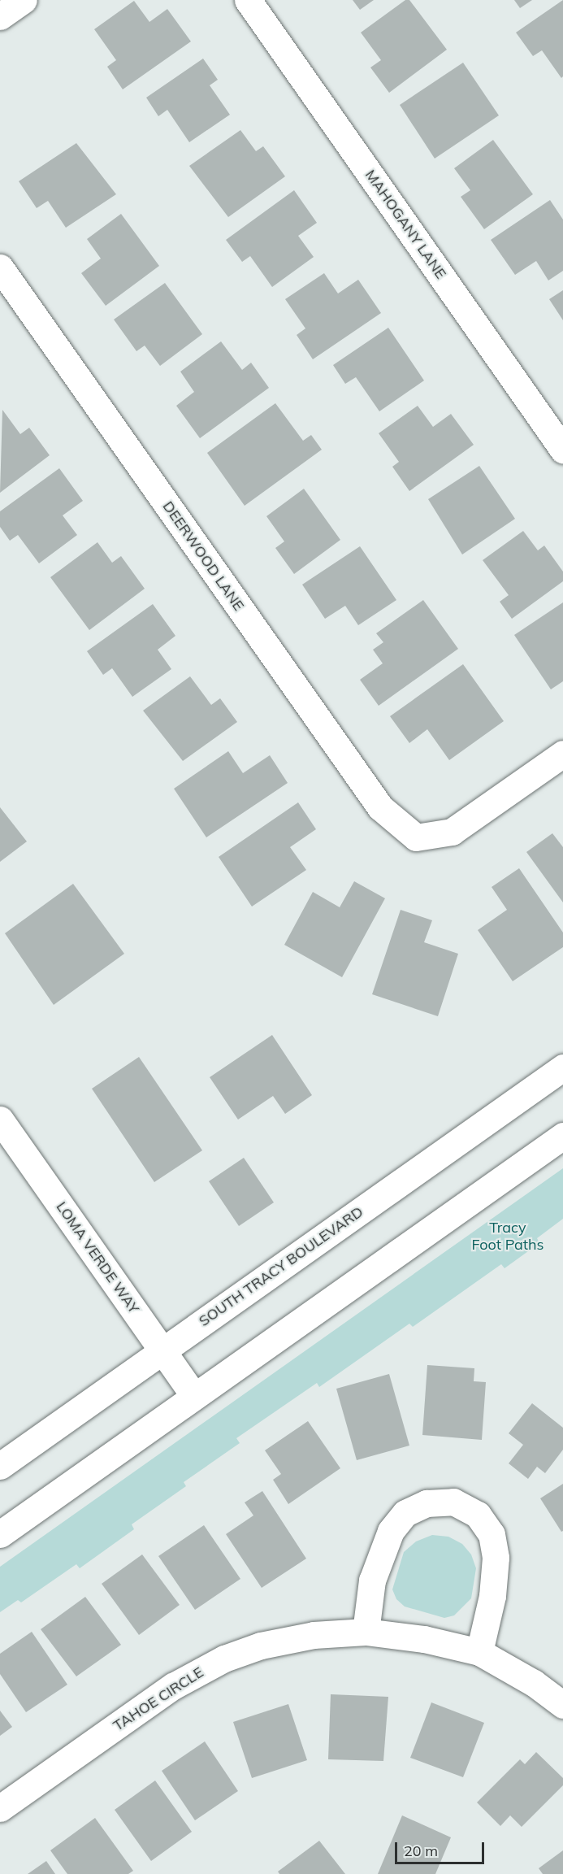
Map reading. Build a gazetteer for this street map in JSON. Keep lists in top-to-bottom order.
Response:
{
  "streets": {
    "street": [
      "MAHOGANY LANE",
      "DEERWOOD LANE",
      "LOMA VERDE WAY",
      "SOUTH TRACY BOULEVARD",
      "TAHOE CIRCLE"
    ]
  },
  "crossings": [
    ["LOMA VERDE WAY", "SOUTH TRACY BOULEVARD"]
  ],
  "parks": ["Tracy Foot Paths"],
  "scale_bar": "20 m"
}
